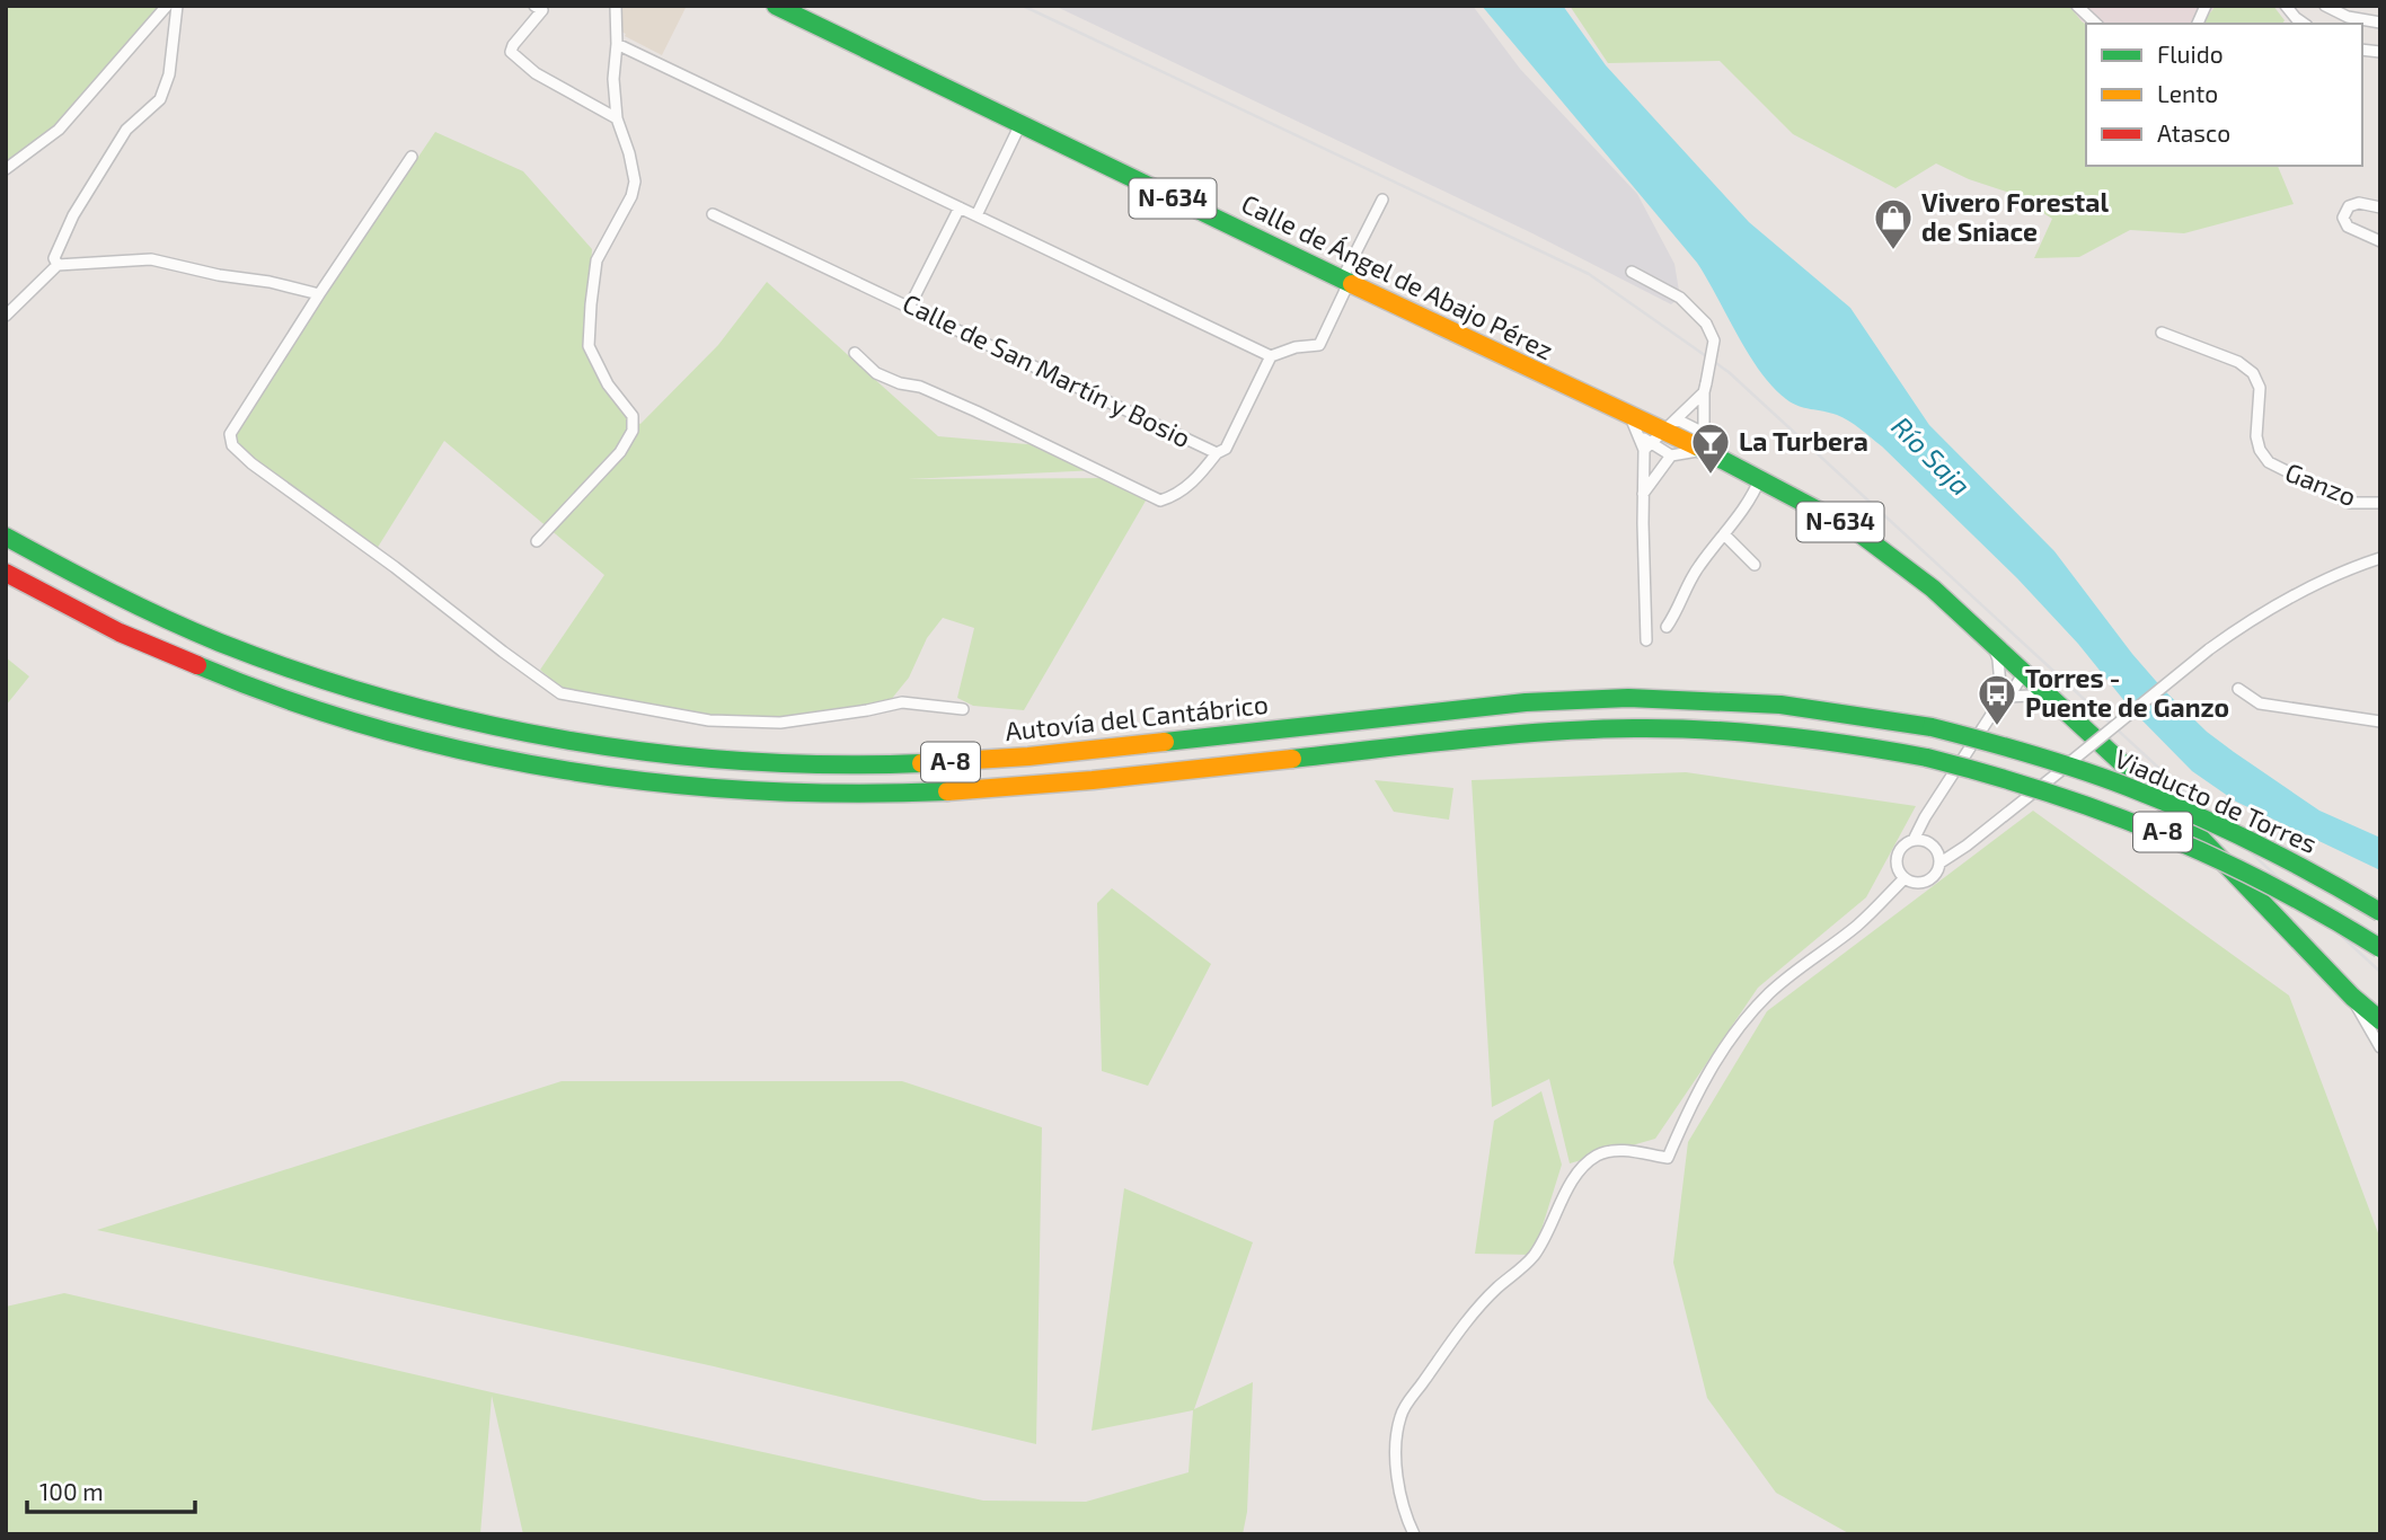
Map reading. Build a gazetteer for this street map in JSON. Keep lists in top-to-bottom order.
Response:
{
  "streets": {
    "highway": [
      "N-634",
      "Calle de Ángel de Abajo Pérez",
      "Autovía del Cantábrico",
      "A-8",
      "Viaducto de Torres"
    ],
    "street": ["Calle de San Martín y Bosio", "Ganzo"]
  },
  "crossings": [
    ["N-634", "Calle de Ángel de Abajo Pérez"],
    ["Autovía del Cantábrico", "Viaducto de Torres"]
  ],
  "water": ["Río Saja"],
  "places": {
    "shop": ["Vivero Forestal de Sniace"],
    "bar": ["La Turbera"],
    "bus stop": ["Torres - Puente de Ganzo"]
  },
  "legend": ["Fluido", "Lento", "Atasco"],
  "scale_bar": "100 m"
}
